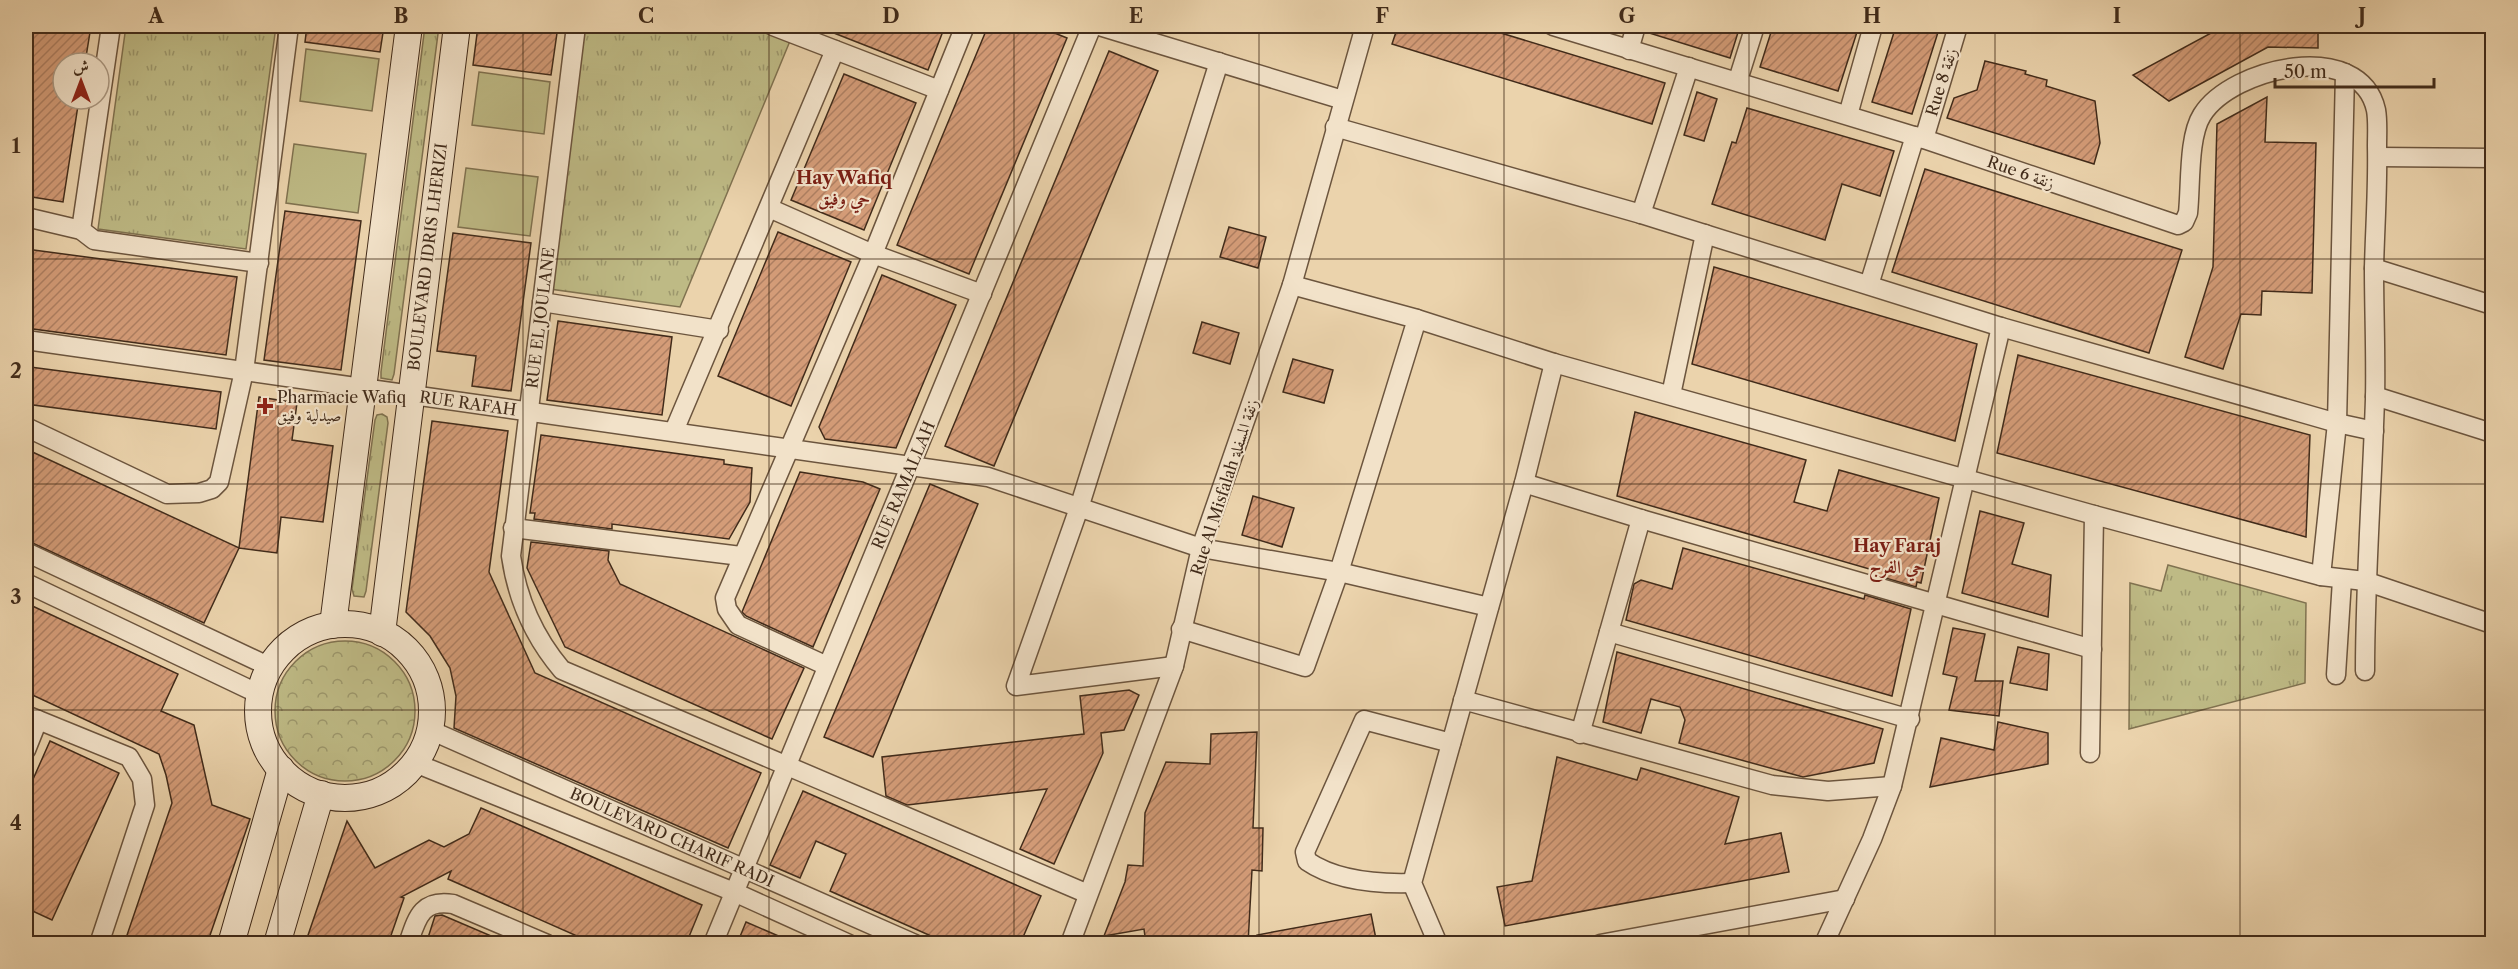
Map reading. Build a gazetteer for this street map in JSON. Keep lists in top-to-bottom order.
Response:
{
  "streets": {
    "main road": ["BOULEVARD IDRIS LHERIZI"],
    "street": [
      "Rue 8 زنقة",
      "Rue 6 زنقة",
      "RUE EL JOULANE",
      "RUE RAFAH",
      "RUE RAMALLAH",
      "Rue Al Misfalah زنقة المسفلة",
      "BOULEVARD CHARIF RADI"
    ]
  },
  "crossings": [
    ["Rue 8 زنقة", "Rue 6 زنقة"],
    ["BOULEVARD IDRIS LHERIZI", "RUE RAFAH"],
    ["BOULEVARD IDRIS LHERIZI", "BOULEVARD CHARIF RADI"],
    ["RUE EL JOULANE", "RUE RAFAH"],
    ["RUE EL JOULANE", "RUE RAMALLAH"],
    ["RUE RAFAH", "RUE RAMALLAH"],
    ["RUE RAFAH", "Rue Al Misfalah زنقة المسفلة"],
    ["RUE RAMALLAH", "BOULEVARD CHARIF RADI"]
  ],
  "districts": ["Hay Wafiq حي وفيق", "Hay Faraj حي الفرج"],
  "places": {
    "health": ["Pharmacie Wafiq صيدلية وفيق"]
  },
  "scale_bar": "50 m",
  "north": "top",
  "grid": {
    "columns": [
      "A",
      "B",
      "C",
      "D",
      "E",
      "F",
      "G",
      "H",
      "I",
      "J"
    ],
    "rows": [
      "1",
      "2",
      "3",
      "4"
    ]
  }
}
